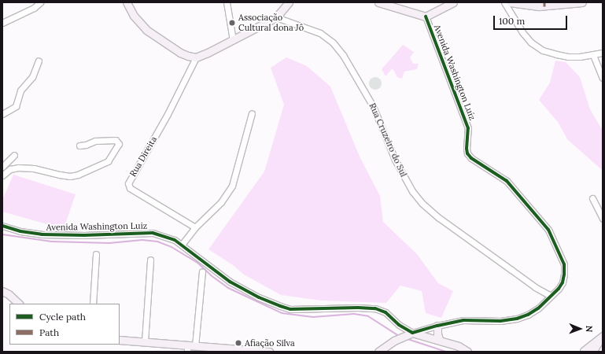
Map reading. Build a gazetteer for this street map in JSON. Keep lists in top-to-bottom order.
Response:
{
  "streets": {
    "main road": ["Avenida Washington Luíz"],
    "street": ["Rua Cruzeiro do Sul", "Rua Direita", "Avenida Washington Luiz"]
  },
  "crossings": [
    ["Avenida Washington Luíz", "Rua Cruzeiro do Sul"]
  ],
  "places": ["Associação Cultural dona Jô", "Afiação Silva"],
  "legend": ["Cycle path", "Path"],
  "scale_bar": "100 m",
  "north": "right"
}
